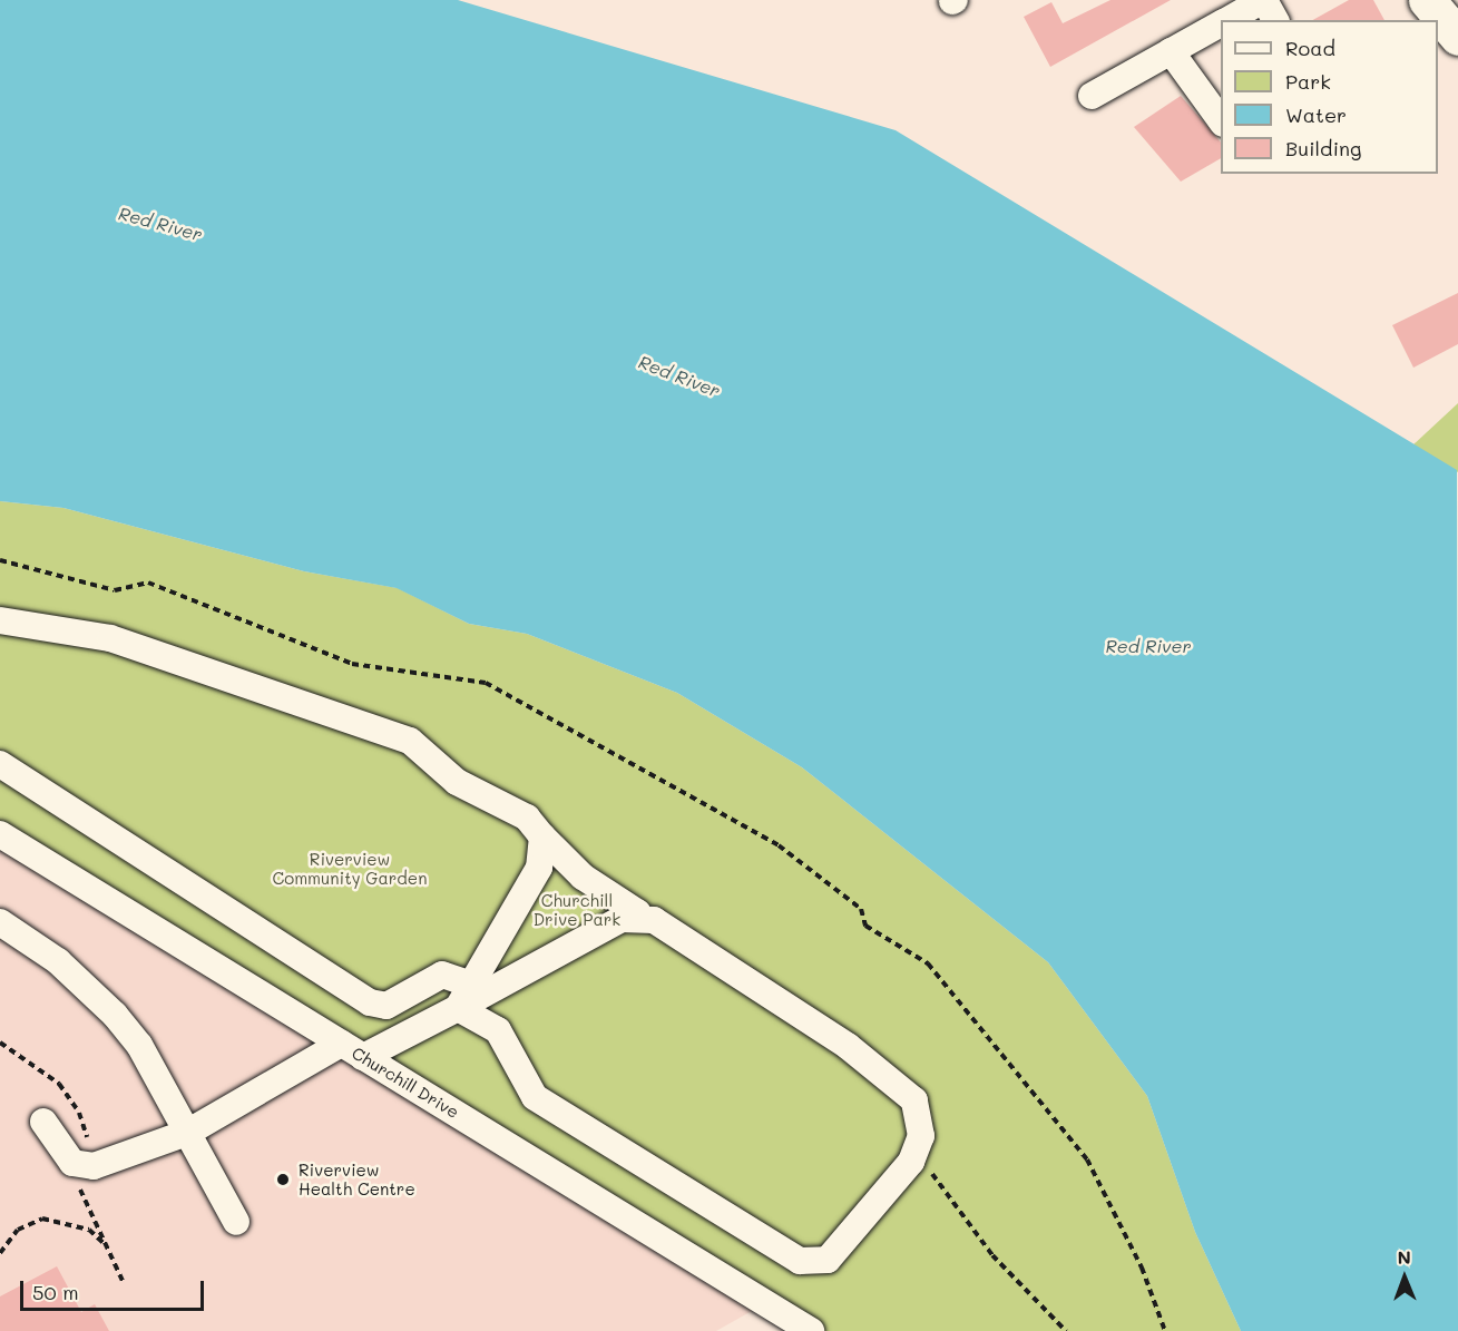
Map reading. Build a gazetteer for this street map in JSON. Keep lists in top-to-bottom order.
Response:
{
  "streets": {
    "street": ["Churchill Drive"]
  },
  "water": ["Red River"],
  "parks": ["Riverview Community Garden", "Churchill Drive Park"],
  "places": ["Riverview Health Centre"],
  "legend": [
    "Road",
    "Park",
    "Water",
    "Building"
  ],
  "scale_bar": "50 m",
  "north": "top"
}
